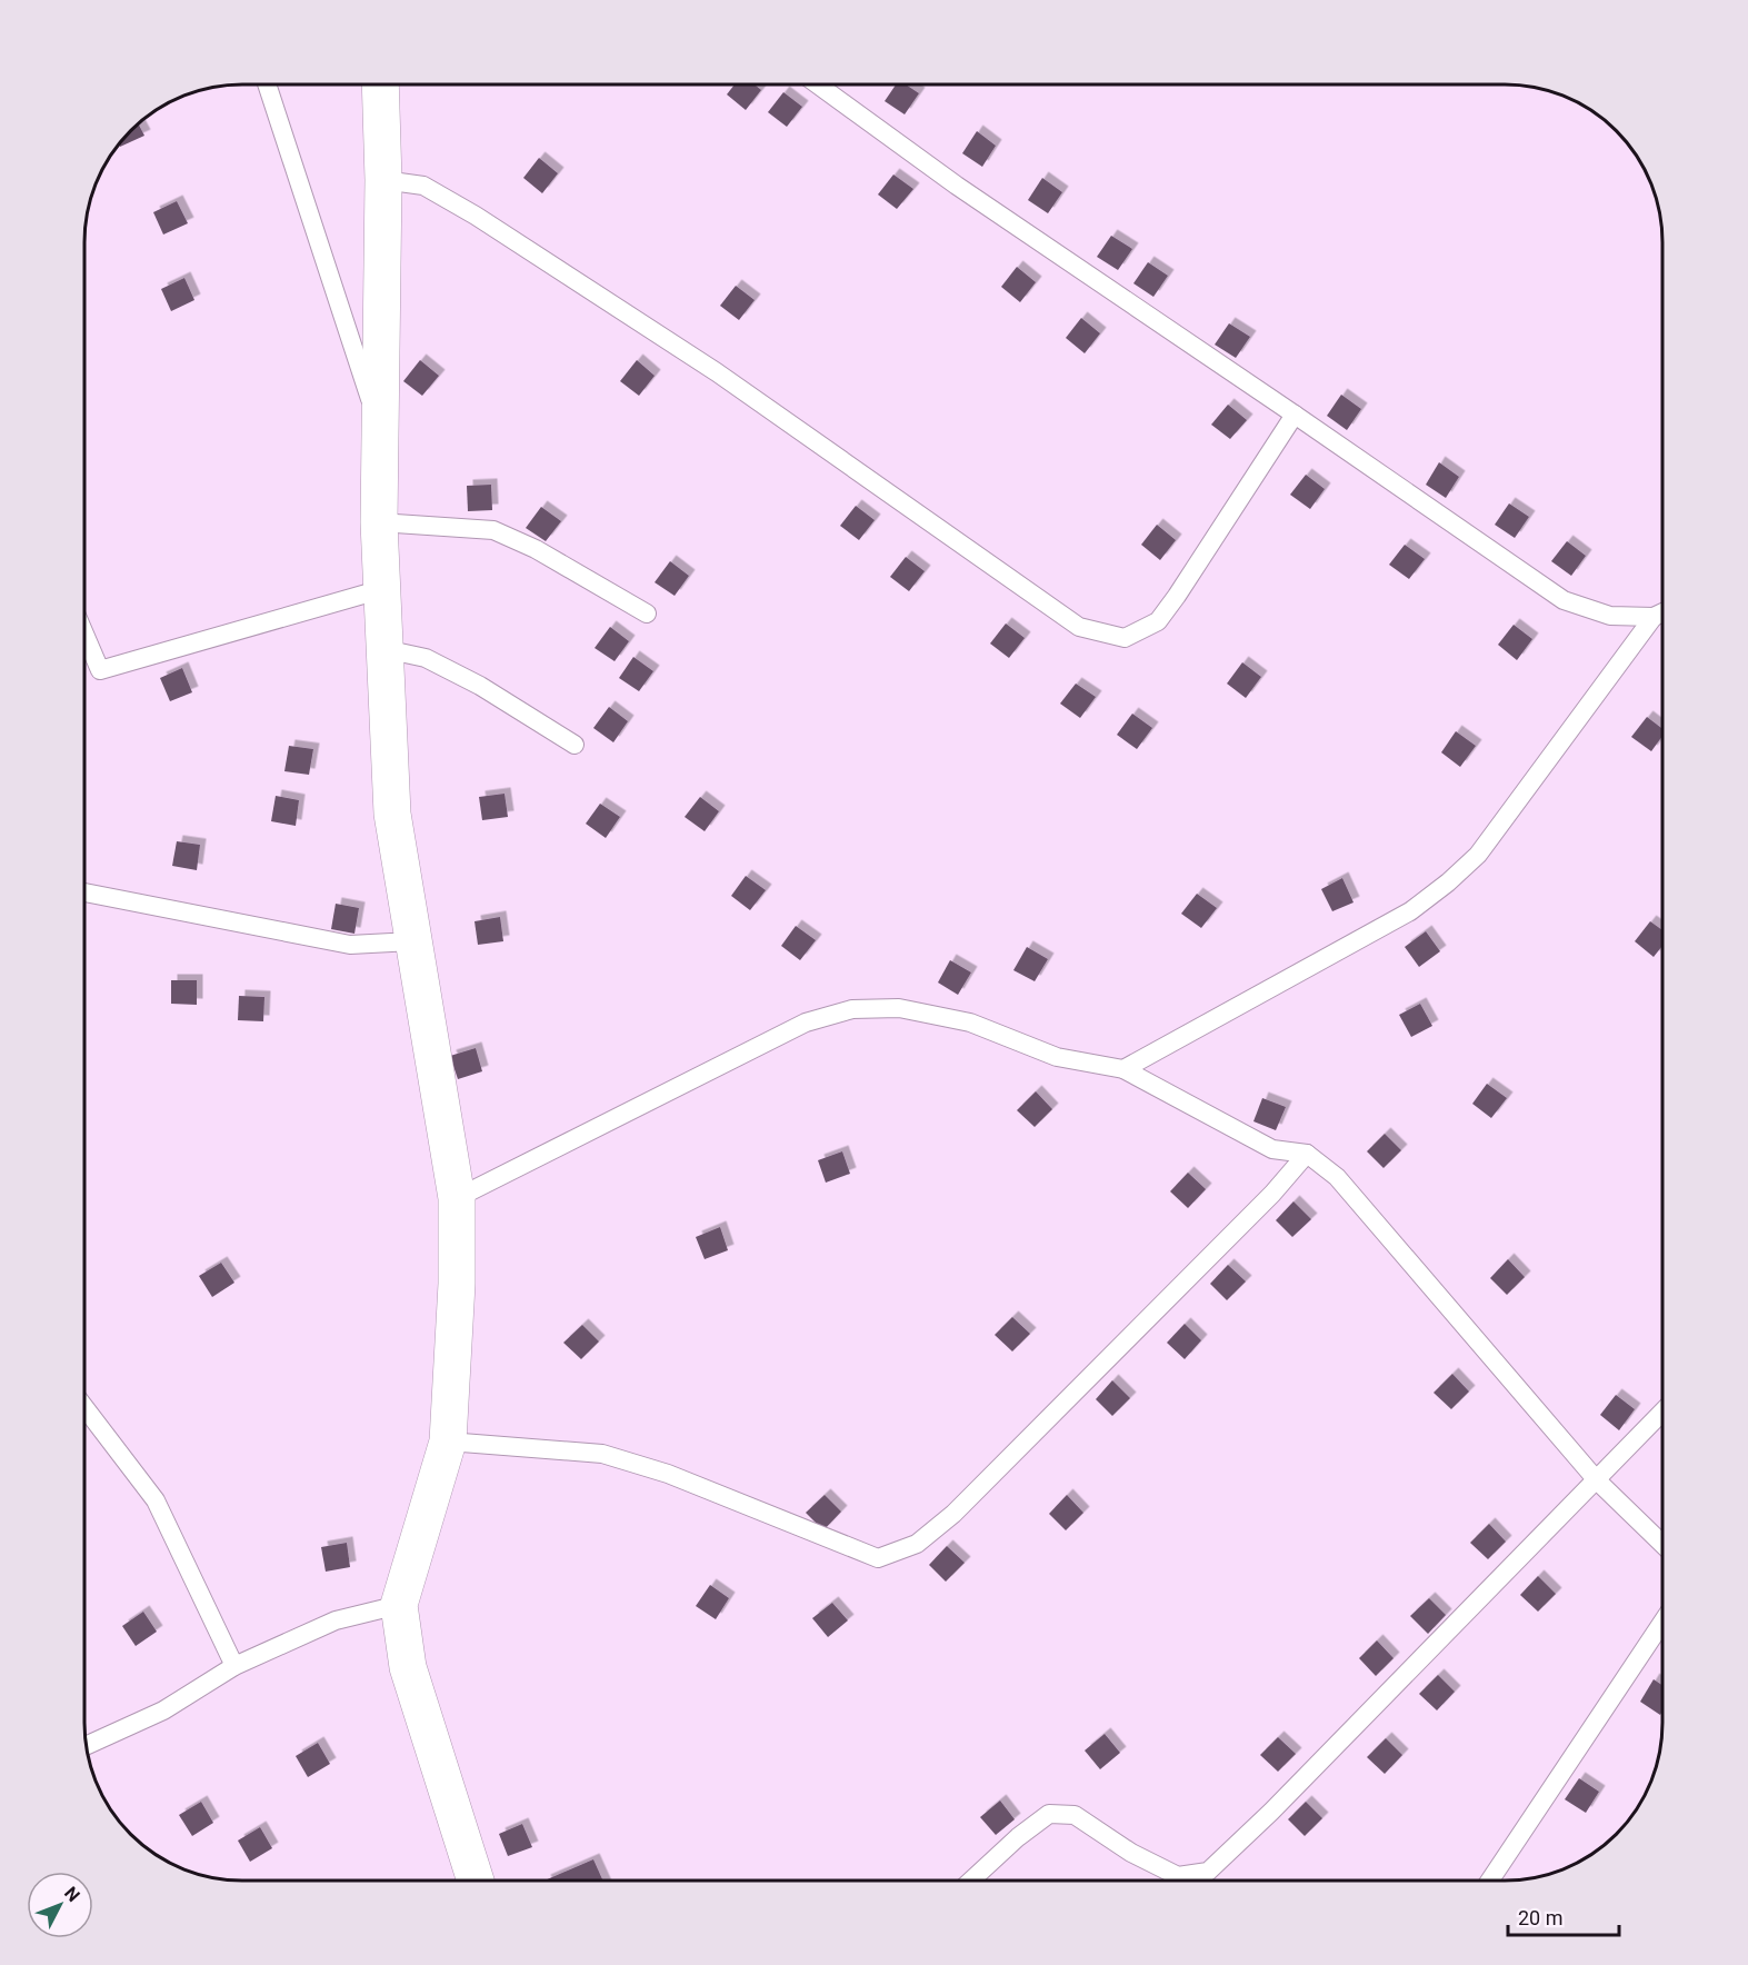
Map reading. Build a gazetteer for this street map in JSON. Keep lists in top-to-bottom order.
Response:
{
  "scale_bar": "20 m",
  "north": "top right"
}
